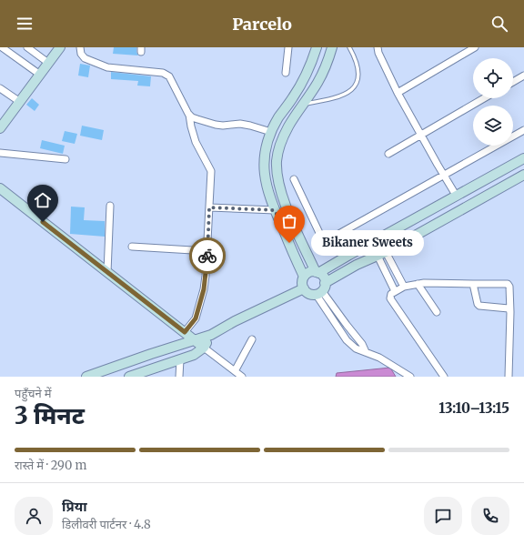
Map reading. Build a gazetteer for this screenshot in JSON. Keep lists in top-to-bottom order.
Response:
{
  "places": ["Bikaner Sweets"],
  "page": {
    "header": "Parcelo",
    "bubble": "Bikaner Sweets",
    "heading": ["3 मिनट", "पहुँचने में", "13:10–13:15"],
    "panel": ["प्रिया", "डिलीवरी पार्टनर · 4.8"],
    "bar": "रास्ते में · 290 m"
  }
}
